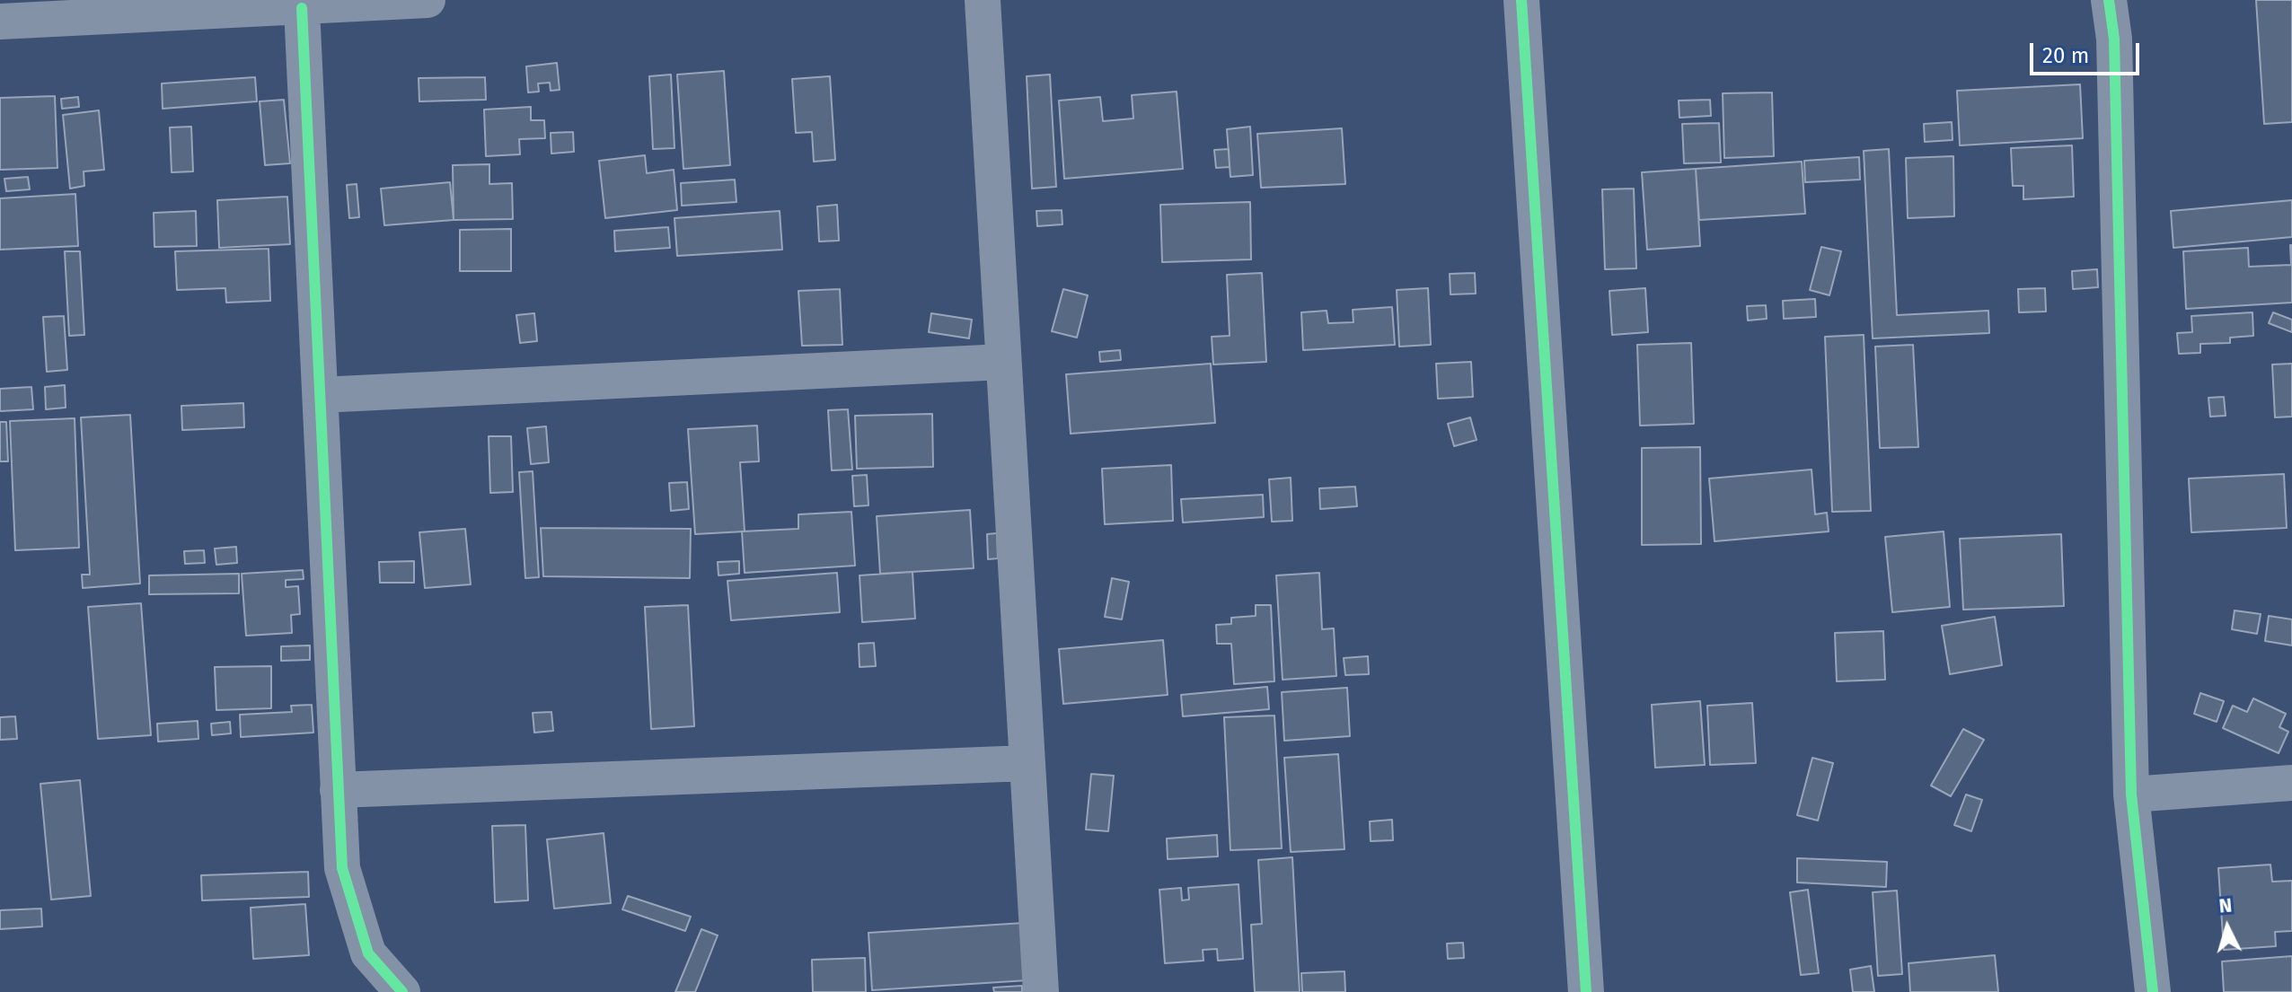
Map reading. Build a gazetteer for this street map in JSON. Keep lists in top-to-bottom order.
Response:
{
  "scale_bar": "20 m",
  "north": "top"
}
